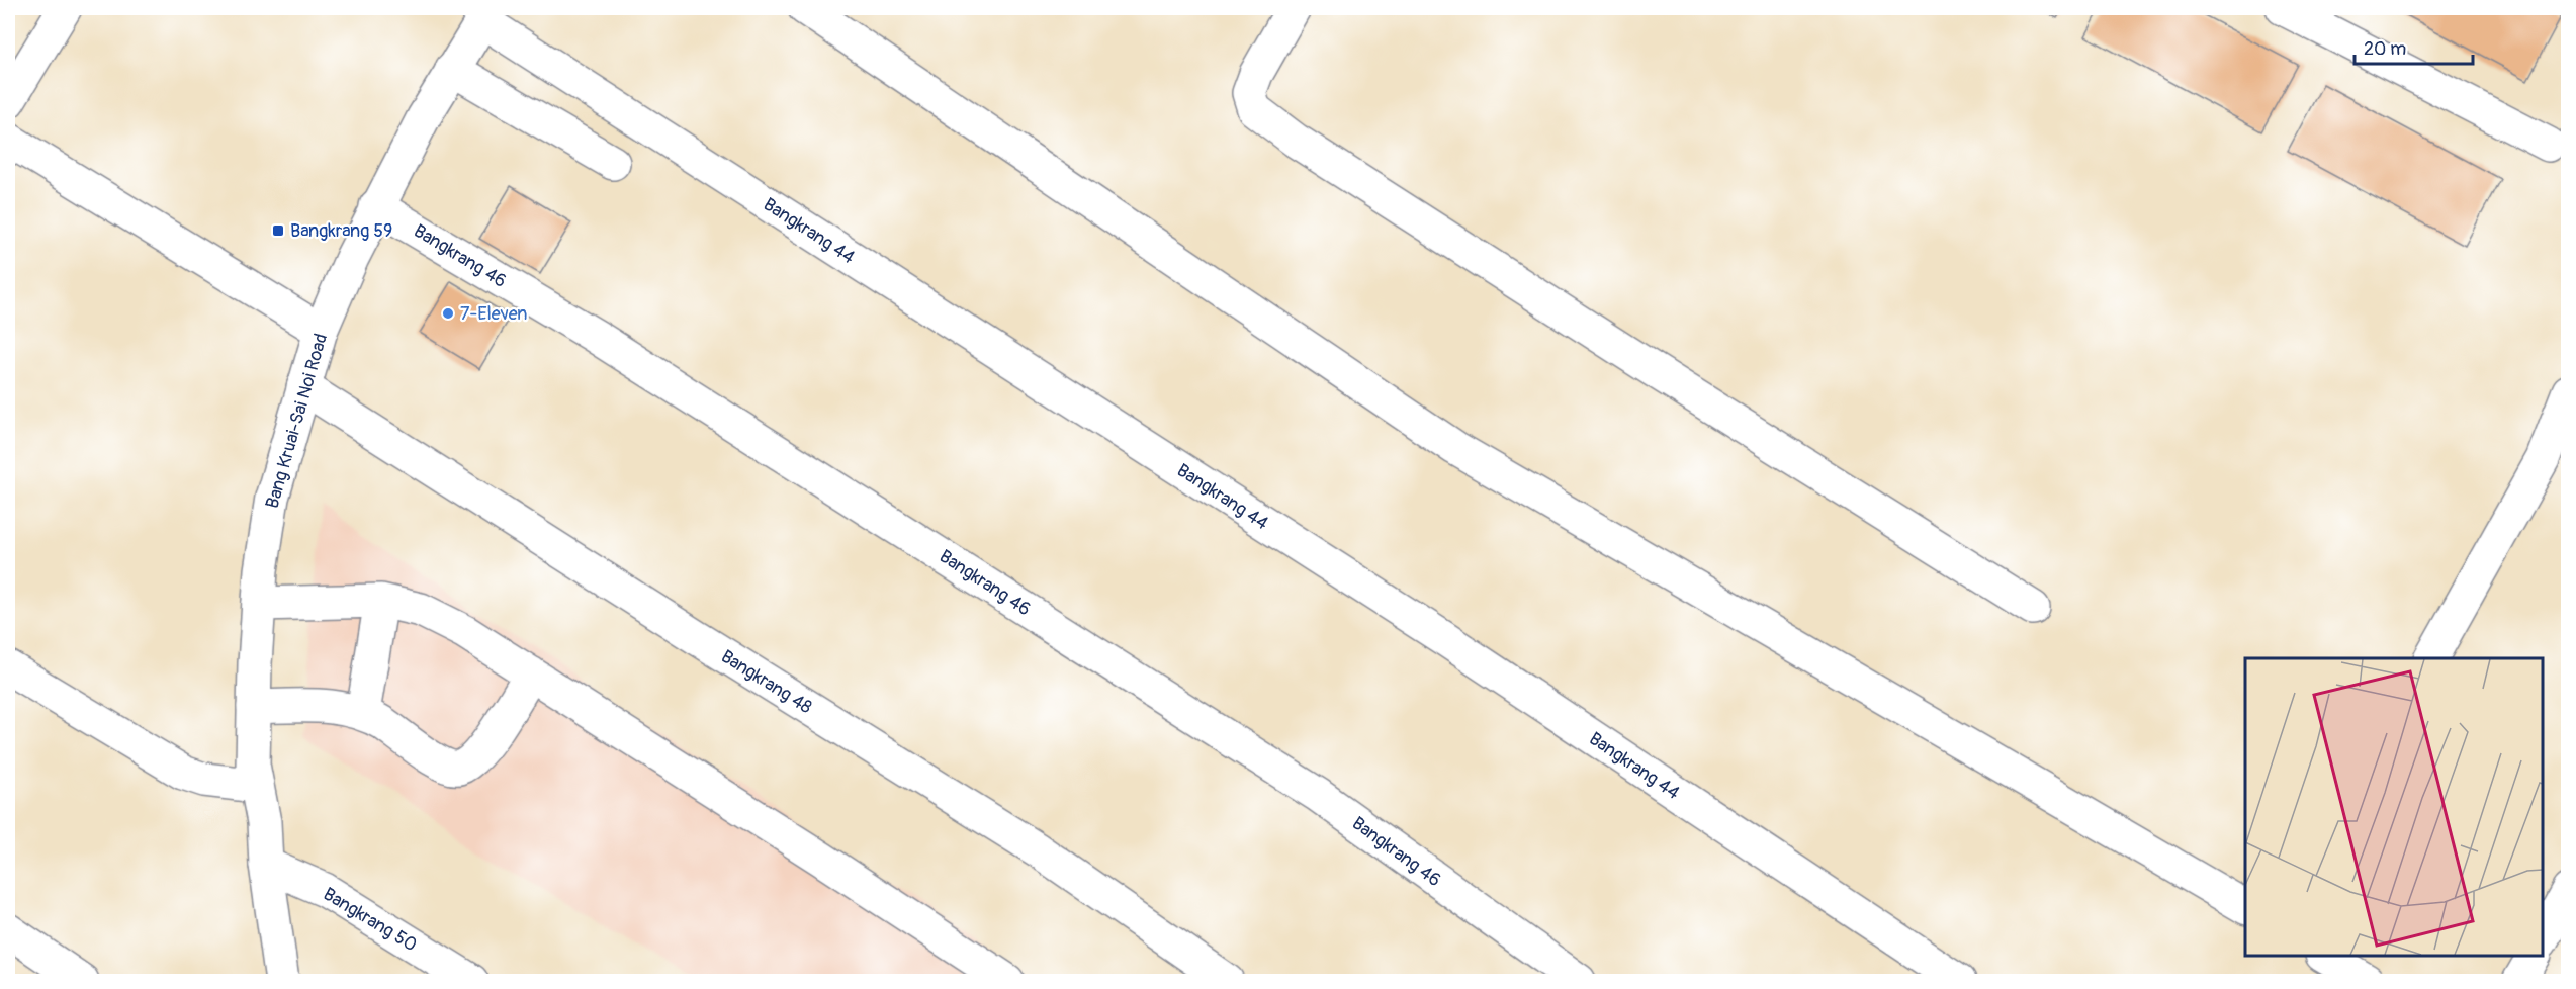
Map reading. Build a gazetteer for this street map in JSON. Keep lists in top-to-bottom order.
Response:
{
  "streets": {
    "street": [
      "Bangkrang 44",
      "Bangkrang 46",
      "Bang Kruai-Sai Noi Road",
      "Bangkrang 48",
      "Bangkrang 50"
    ]
  },
  "crossings": [
    ["Bangkrang 44", "Bang Kruai-Sai Noi Road"],
    ["Bangkrang 46", "Bang Kruai-Sai Noi Road"],
    ["Bang Kruai-Sai Noi Road", "Bangkrang 48"],
    ["Bang Kruai-Sai Noi Road", "Bangkrang 50"]
  ],
  "places": {
    "transit": ["Bangkrang 59"],
    "other": ["7-Eleven"]
  },
  "scale_bar": "20 m"
}
